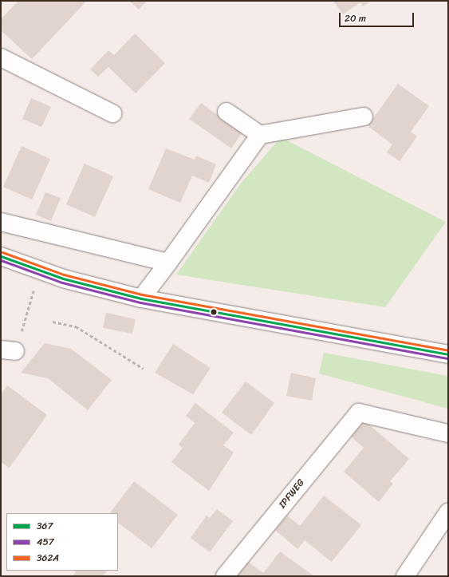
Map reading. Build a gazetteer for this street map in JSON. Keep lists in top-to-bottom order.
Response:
{
  "streets": {
    "street": ["IPFWEG"]
  },
  "lines": ["transit line 362A", "transit line 367", "transit line 457"],
  "legend": ["367", "457", "362A"],
  "scale_bar": "20 m"
}
